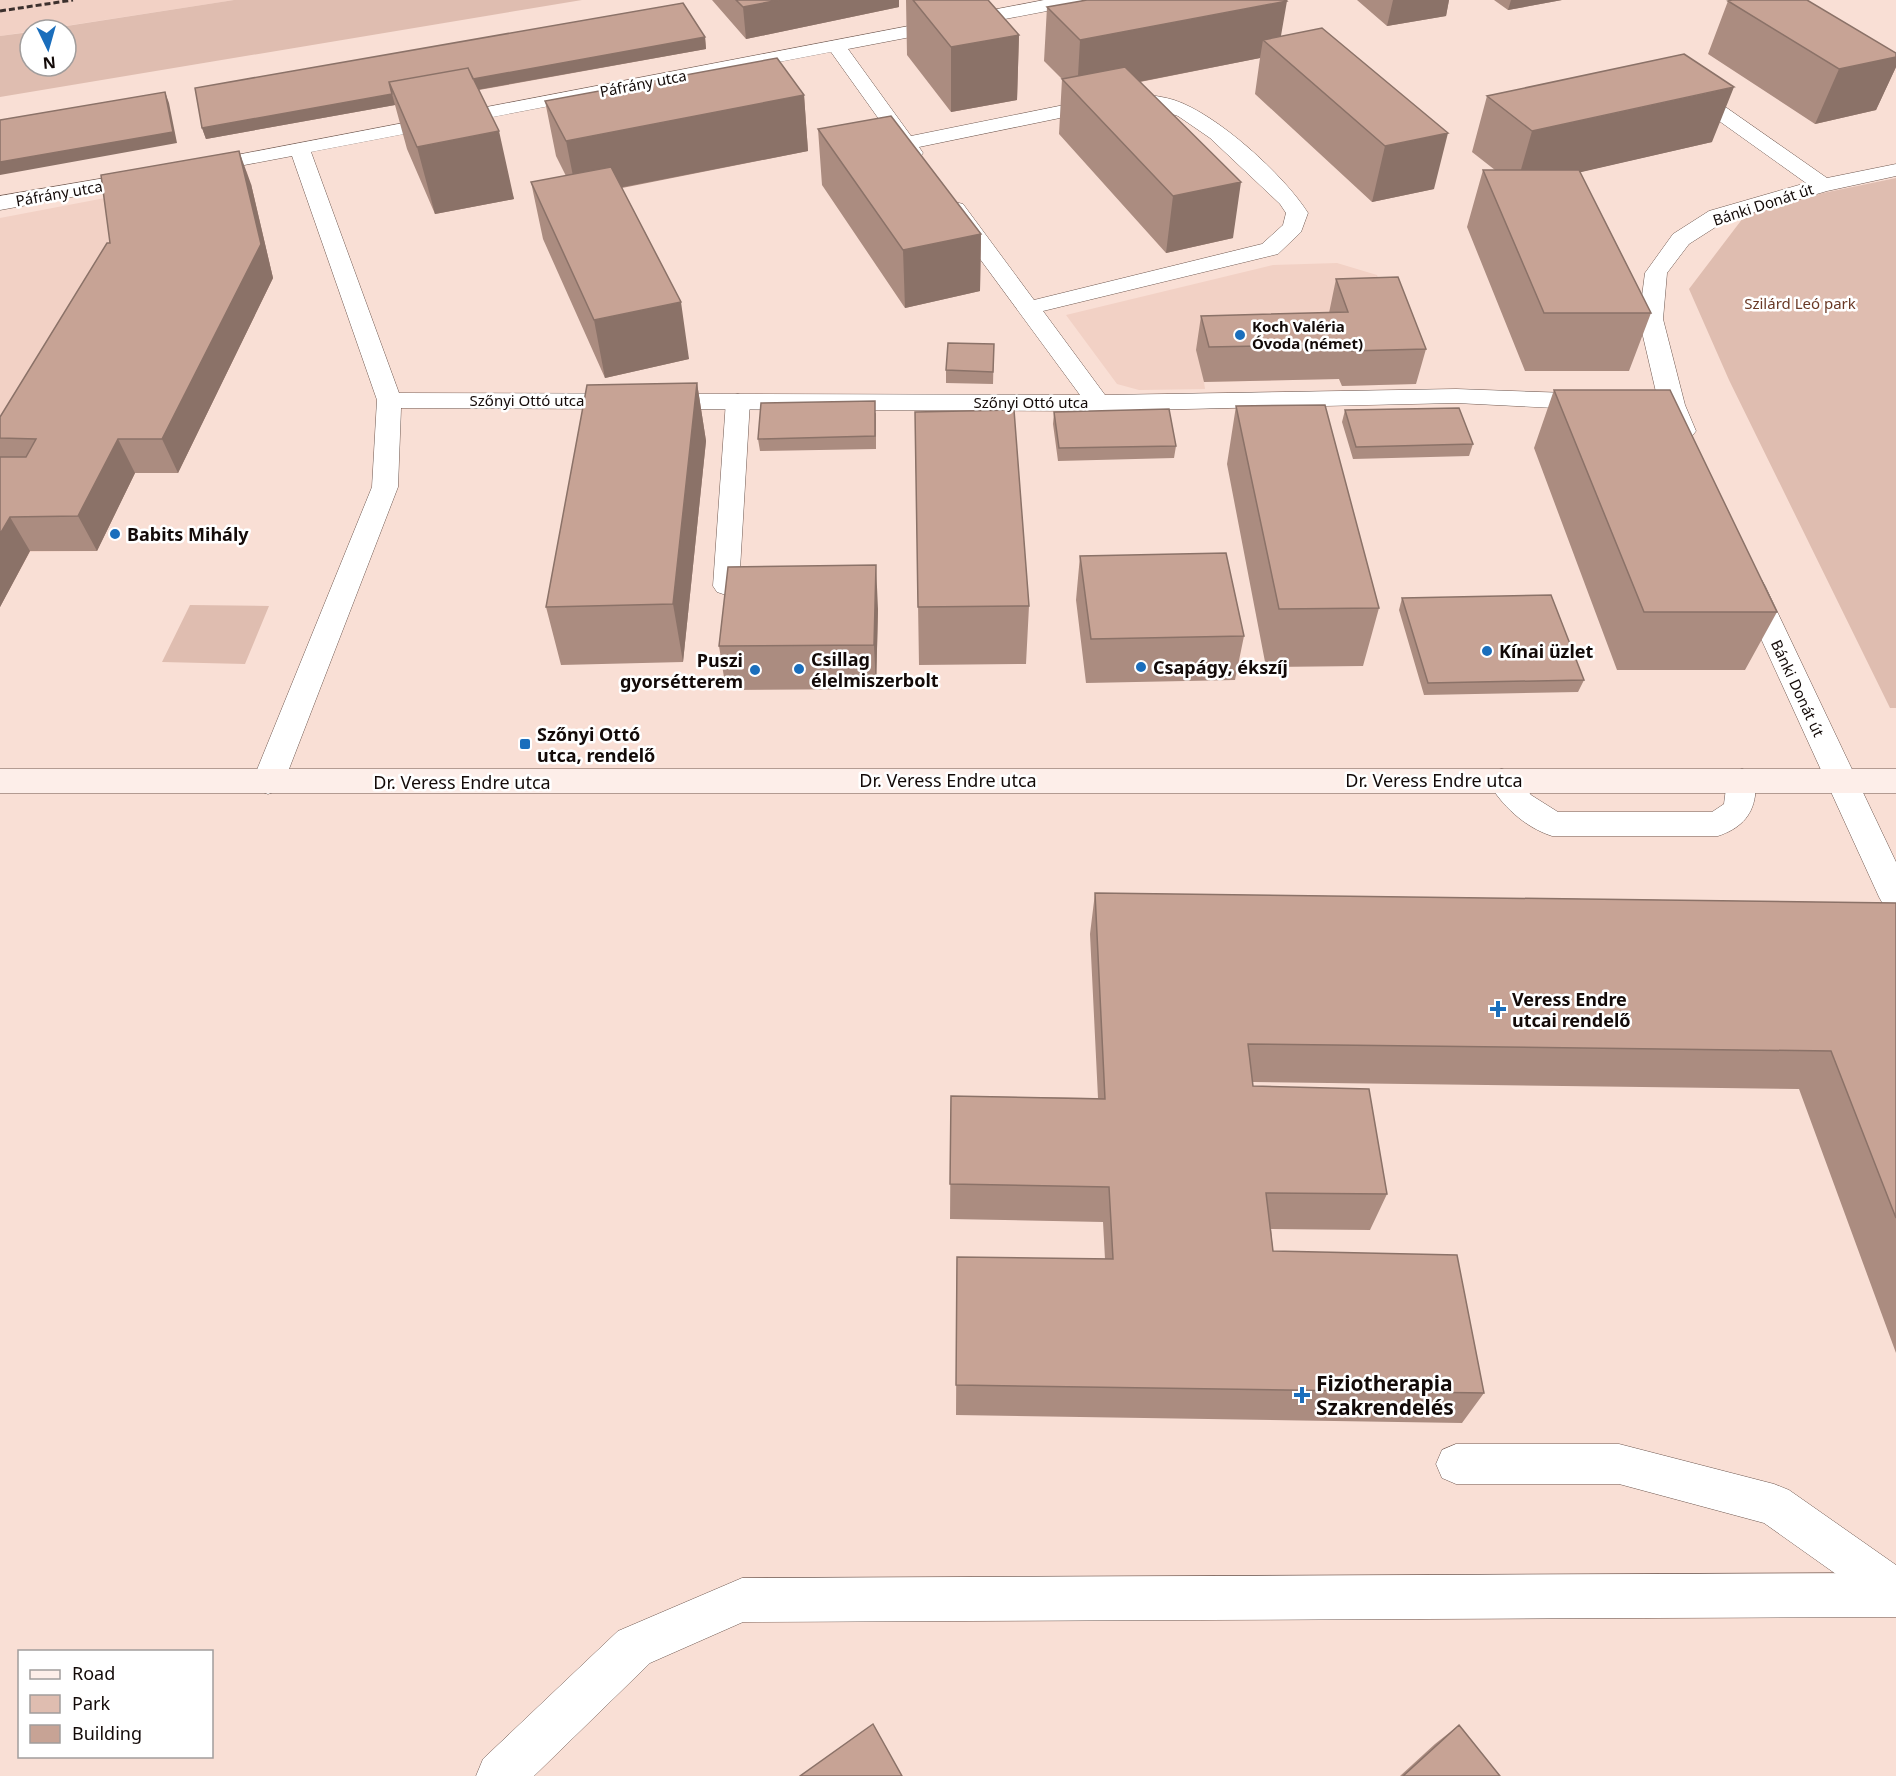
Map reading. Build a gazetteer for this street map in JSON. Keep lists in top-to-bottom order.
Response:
{
  "streets": {
    "street": [
      "Páfrány utca",
      "Bánki Donát út",
      "Szőnyi Ottó utca",
      "Dr. Veress Endre utca"
    ]
  },
  "crossings": [
    ["Bánki Donát út", "Szőnyi Ottó utca"],
    ["Bánki Donát út", "Dr. Veress Endre utca"]
  ],
  "parks": ["Szilárd Leó park"],
  "places": {
    "other": [
      "Koch Valéria Óvoda (német)",
      "Babits Mihály",
      "Kínai üzlet",
      "Csapágy, ékszíj",
      "Csillag élelmiszerbolt",
      "Puszi gyorsétterem"
    ],
    "transit": ["Szőnyi Ottó utca, rendelő"],
    "health": ["Veress Endre utcai rendelő", "Fiziotherapia Szakrendelés"]
  },
  "legend": ["Road", "Park", "Building"],
  "north": "bottom"
}
